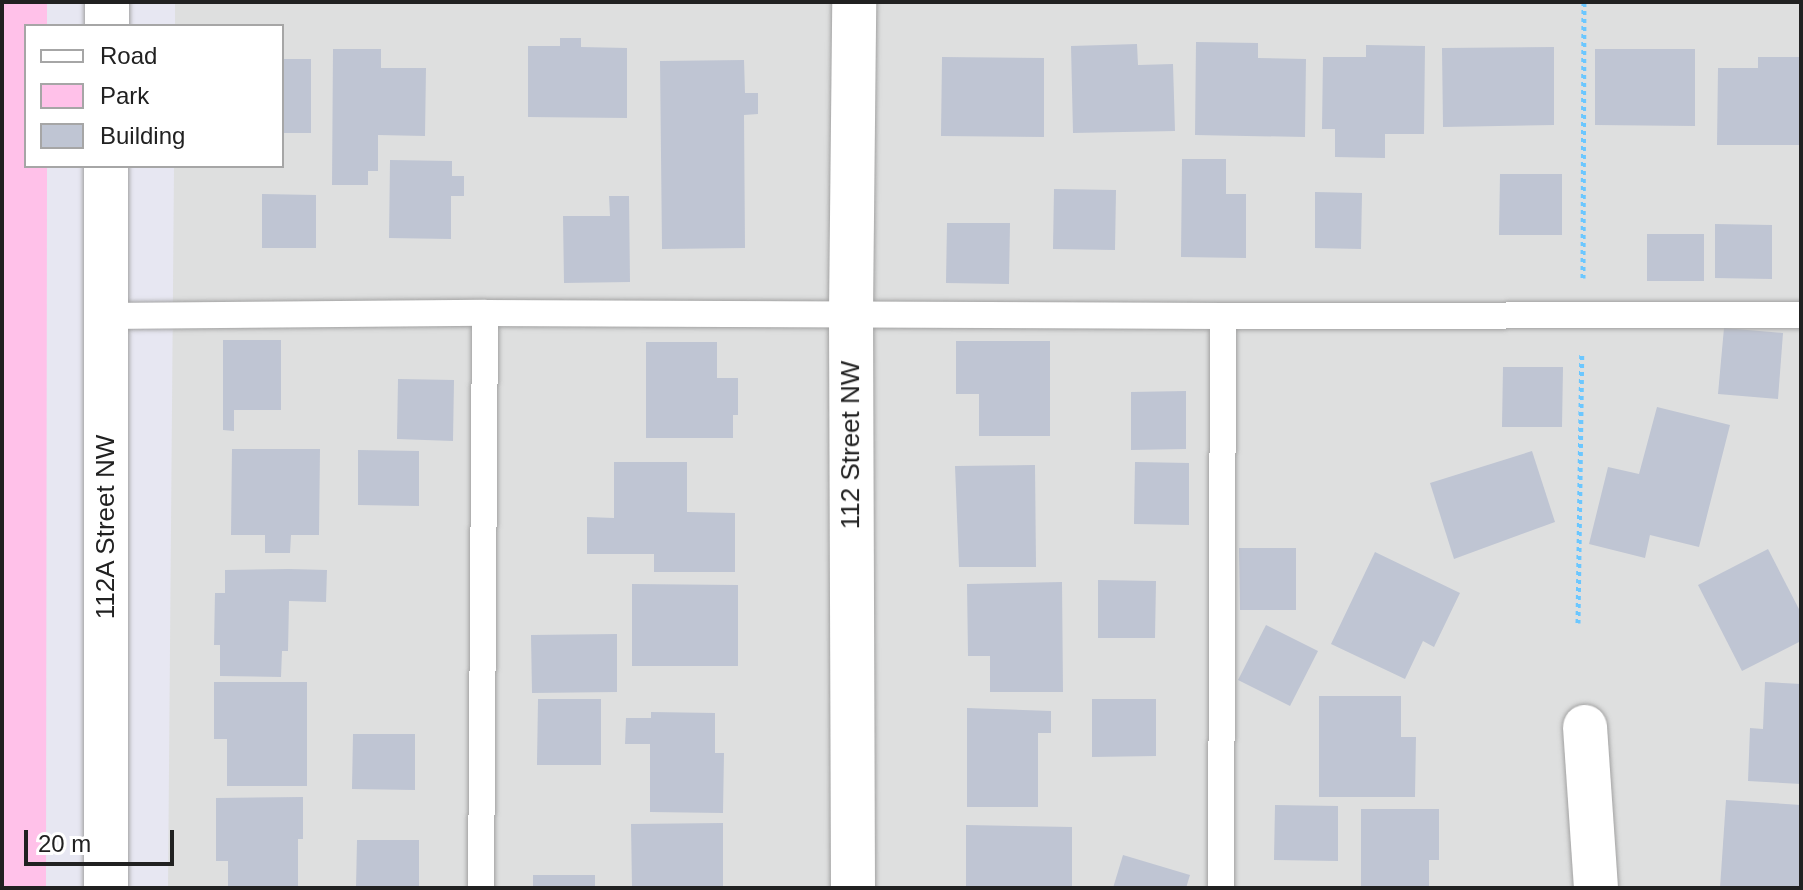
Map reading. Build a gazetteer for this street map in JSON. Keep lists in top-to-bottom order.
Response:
{
  "streets": {
    "street": ["112 Street NW", "112A Street NW"]
  },
  "legend": ["Road", "Park", "Building"],
  "scale_bar": "20 m"
}
